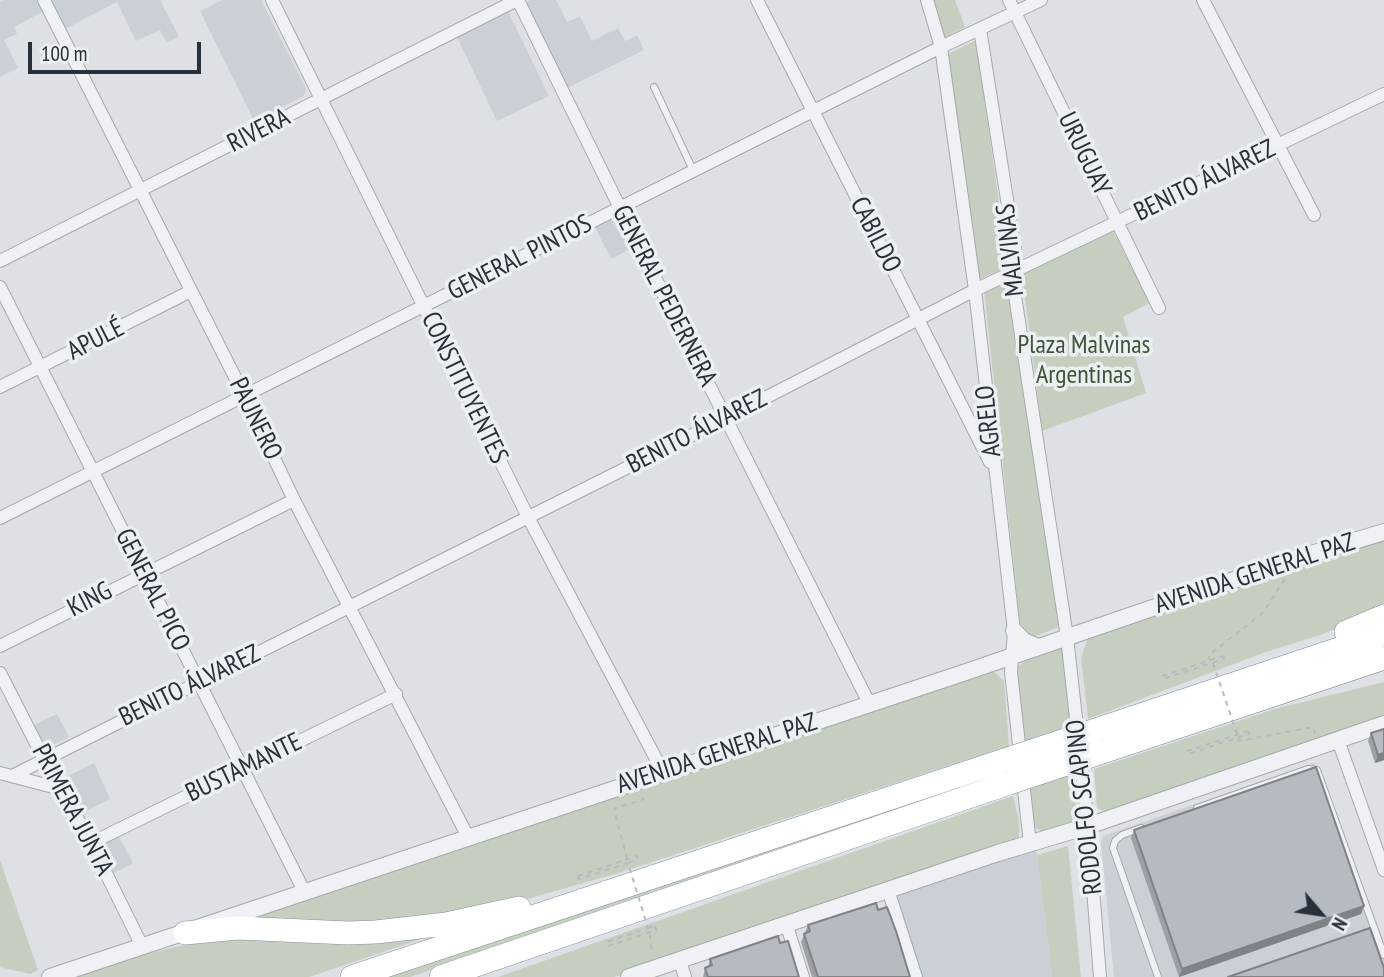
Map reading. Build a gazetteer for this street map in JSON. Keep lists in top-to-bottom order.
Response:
{
  "streets": {
    "street": [
      "RIVERA",
      "URUGUAY",
      "BENITO ÁLVAREZ",
      "CABILDO",
      "MALVINAS",
      "GENERAL PINTOS",
      "GENERAL PEDERNERA",
      "APULÉ",
      "CONSTITUYENTES",
      "PAUNERO",
      "AGRELO",
      "AVENIDA GENERAL PAZ",
      "GENERAL PICO",
      "KING",
      "BUSTAMANTE",
      "RODOLFO SCAPINO",
      "PRIMERA JUNTA"
    ]
  },
  "crossings": [
    ["RIVERA", "GENERAL PEDERNERA"],
    ["RIVERA", "CONSTITUYENTES"],
    ["RIVERA", "PAUNERO"],
    ["URUGUAY", "BENITO ÁLVAREZ"],
    ["URUGUAY", "GENERAL PINTOS"],
    ["BENITO ÁLVAREZ", "CABILDO"],
    ["BENITO ÁLVAREZ", "MALVINAS"],
    ["BENITO ÁLVAREZ", "GENERAL PEDERNERA"],
    ["BENITO ÁLVAREZ", "CONSTITUYENTES"],
    ["BENITO ÁLVAREZ", "PAUNERO"],
    ["BENITO ÁLVAREZ", "AGRELO"],
    ["BENITO ÁLVAREZ", "GENERAL PICO"],
    ["BENITO ÁLVAREZ", "PRIMERA JUNTA"],
    ["CABILDO", "GENERAL PINTOS"],
    ["CABILDO", "AGRELO"],
    ["MALVINAS", "GENERAL PINTOS"],
    ["MALVINAS", "AVENIDA GENERAL PAZ"],
    ["MALVINAS", "RODOLFO SCAPINO"],
    ["GENERAL PINTOS", "GENERAL PEDERNERA"],
    ["GENERAL PINTOS", "CONSTITUYENTES"],
    ["GENERAL PINTOS", "PAUNERO"],
    ["GENERAL PINTOS", "AGRELO"],
    ["GENERAL PINTOS", "GENERAL PICO"],
    ["GENERAL PEDERNERA", "AVENIDA GENERAL PAZ"],
    ["APULÉ", "PAUNERO"],
    ["APULÉ", "GENERAL PICO"],
    ["CONSTITUYENTES", "AVENIDA GENERAL PAZ"],
    ["PAUNERO", "AVENIDA GENERAL PAZ"],
    ["PAUNERO", "KING"],
    ["PAUNERO", "BUSTAMANTE"],
    ["AGRELO", "AVENIDA GENERAL PAZ"],
    ["AVENIDA GENERAL PAZ", "GENERAL PICO"],
    ["AVENIDA GENERAL PAZ", "RODOLFO SCAPINO"],
    ["AVENIDA GENERAL PAZ", "PRIMERA JUNTA"],
    ["GENERAL PICO", "KING"],
    ["GENERAL PICO", "BUSTAMANTE"],
    ["BUSTAMANTE", "PRIMERA JUNTA"]
  ],
  "parks": ["Plaza Malvinas Argentinas"],
  "scale_bar": "100 m",
  "north": "bottom right"
}
